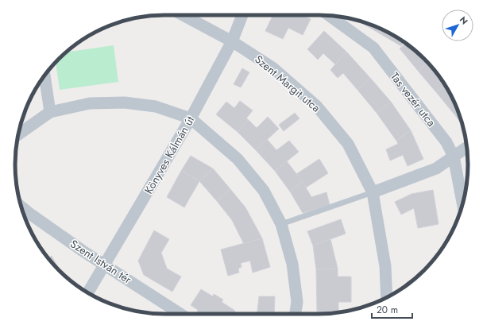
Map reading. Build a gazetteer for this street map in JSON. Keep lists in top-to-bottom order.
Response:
{
  "streets": {
    "street": [
      "Szent Margit utca",
      "Tas vezér utca",
      "Könyves Kálmán út",
      "Szent István tér"
    ]
  },
  "crossings": [
    ["Szent Margit utca", "Könyves Kálmán út"],
    ["Könyves Kálmán út", "Szent István tér"]
  ],
  "scale_bar": "20 m",
  "north": "top right"
}
